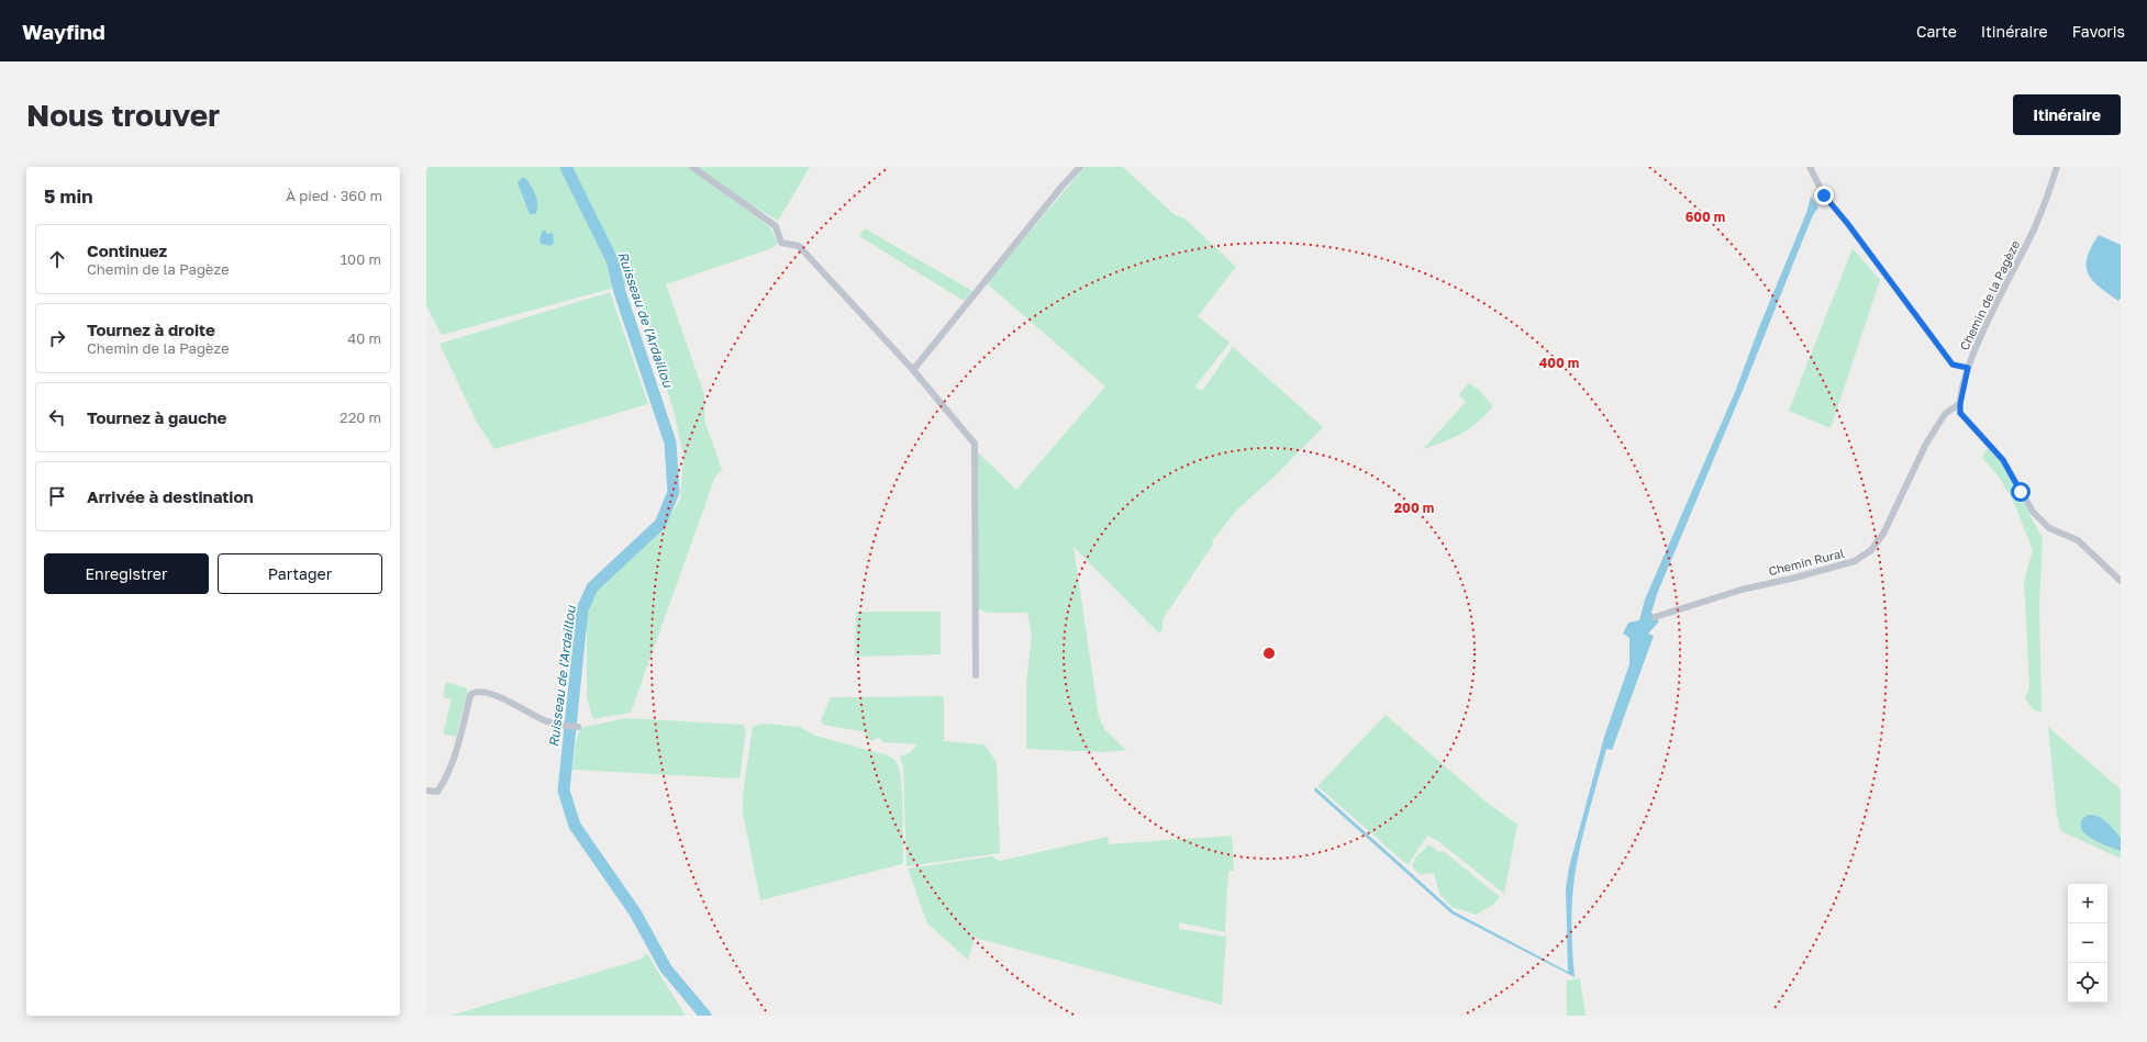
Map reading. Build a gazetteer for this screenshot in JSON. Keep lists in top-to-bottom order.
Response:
{
  "streets": {
    "street": ["Chemin de la Pagèze", "Chemin Rural"]
  },
  "crossings": [
    ["Chemin de la Pagèze", "Chemin Rural"]
  ],
  "water": ["Ruisseau de l'Ardaillou"],
  "page": {
    "header": "Wayfind",
    "nav": ["Carte", "Itinéraire", "Favoris"],
    "buttons": [
      "Itinéraire",
      ["Enregistrer", "Partager"]
    ],
    "title": "Nous trouver",
    "heading": ["5 min", "À pied · 360 m"],
    "list": [
      ["Continuez", "Chemin de la Pagèze", "100 m"],
      ["Tournez à droite", "Chemin de la Pagèze", "40 m"],
      ["Tournez à gauche", "220 m"],
      "Arrivée à destination"
    ],
    "map_buttons": ["+", "−"]
  },
  "rings": ["600 m", "400 m", "200 m"]
}
